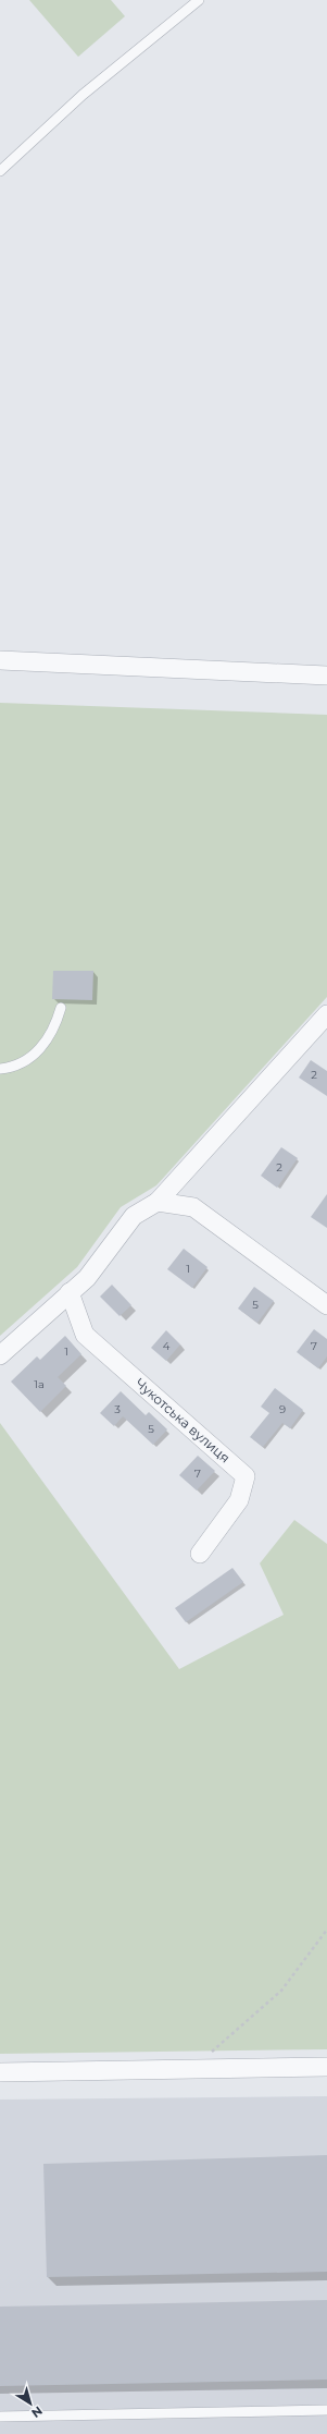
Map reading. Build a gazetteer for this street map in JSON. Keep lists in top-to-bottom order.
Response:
{
  "streets": {
    "street": ["Чукотська вулиця"]
  },
  "house_numbers": [
    "2",
    "2",
    "1",
    "5",
    "4",
    "7",
    "1",
    "1а",
    "3",
    "9",
    "5",
    "7"
  ],
  "north": "bottom right"
}
